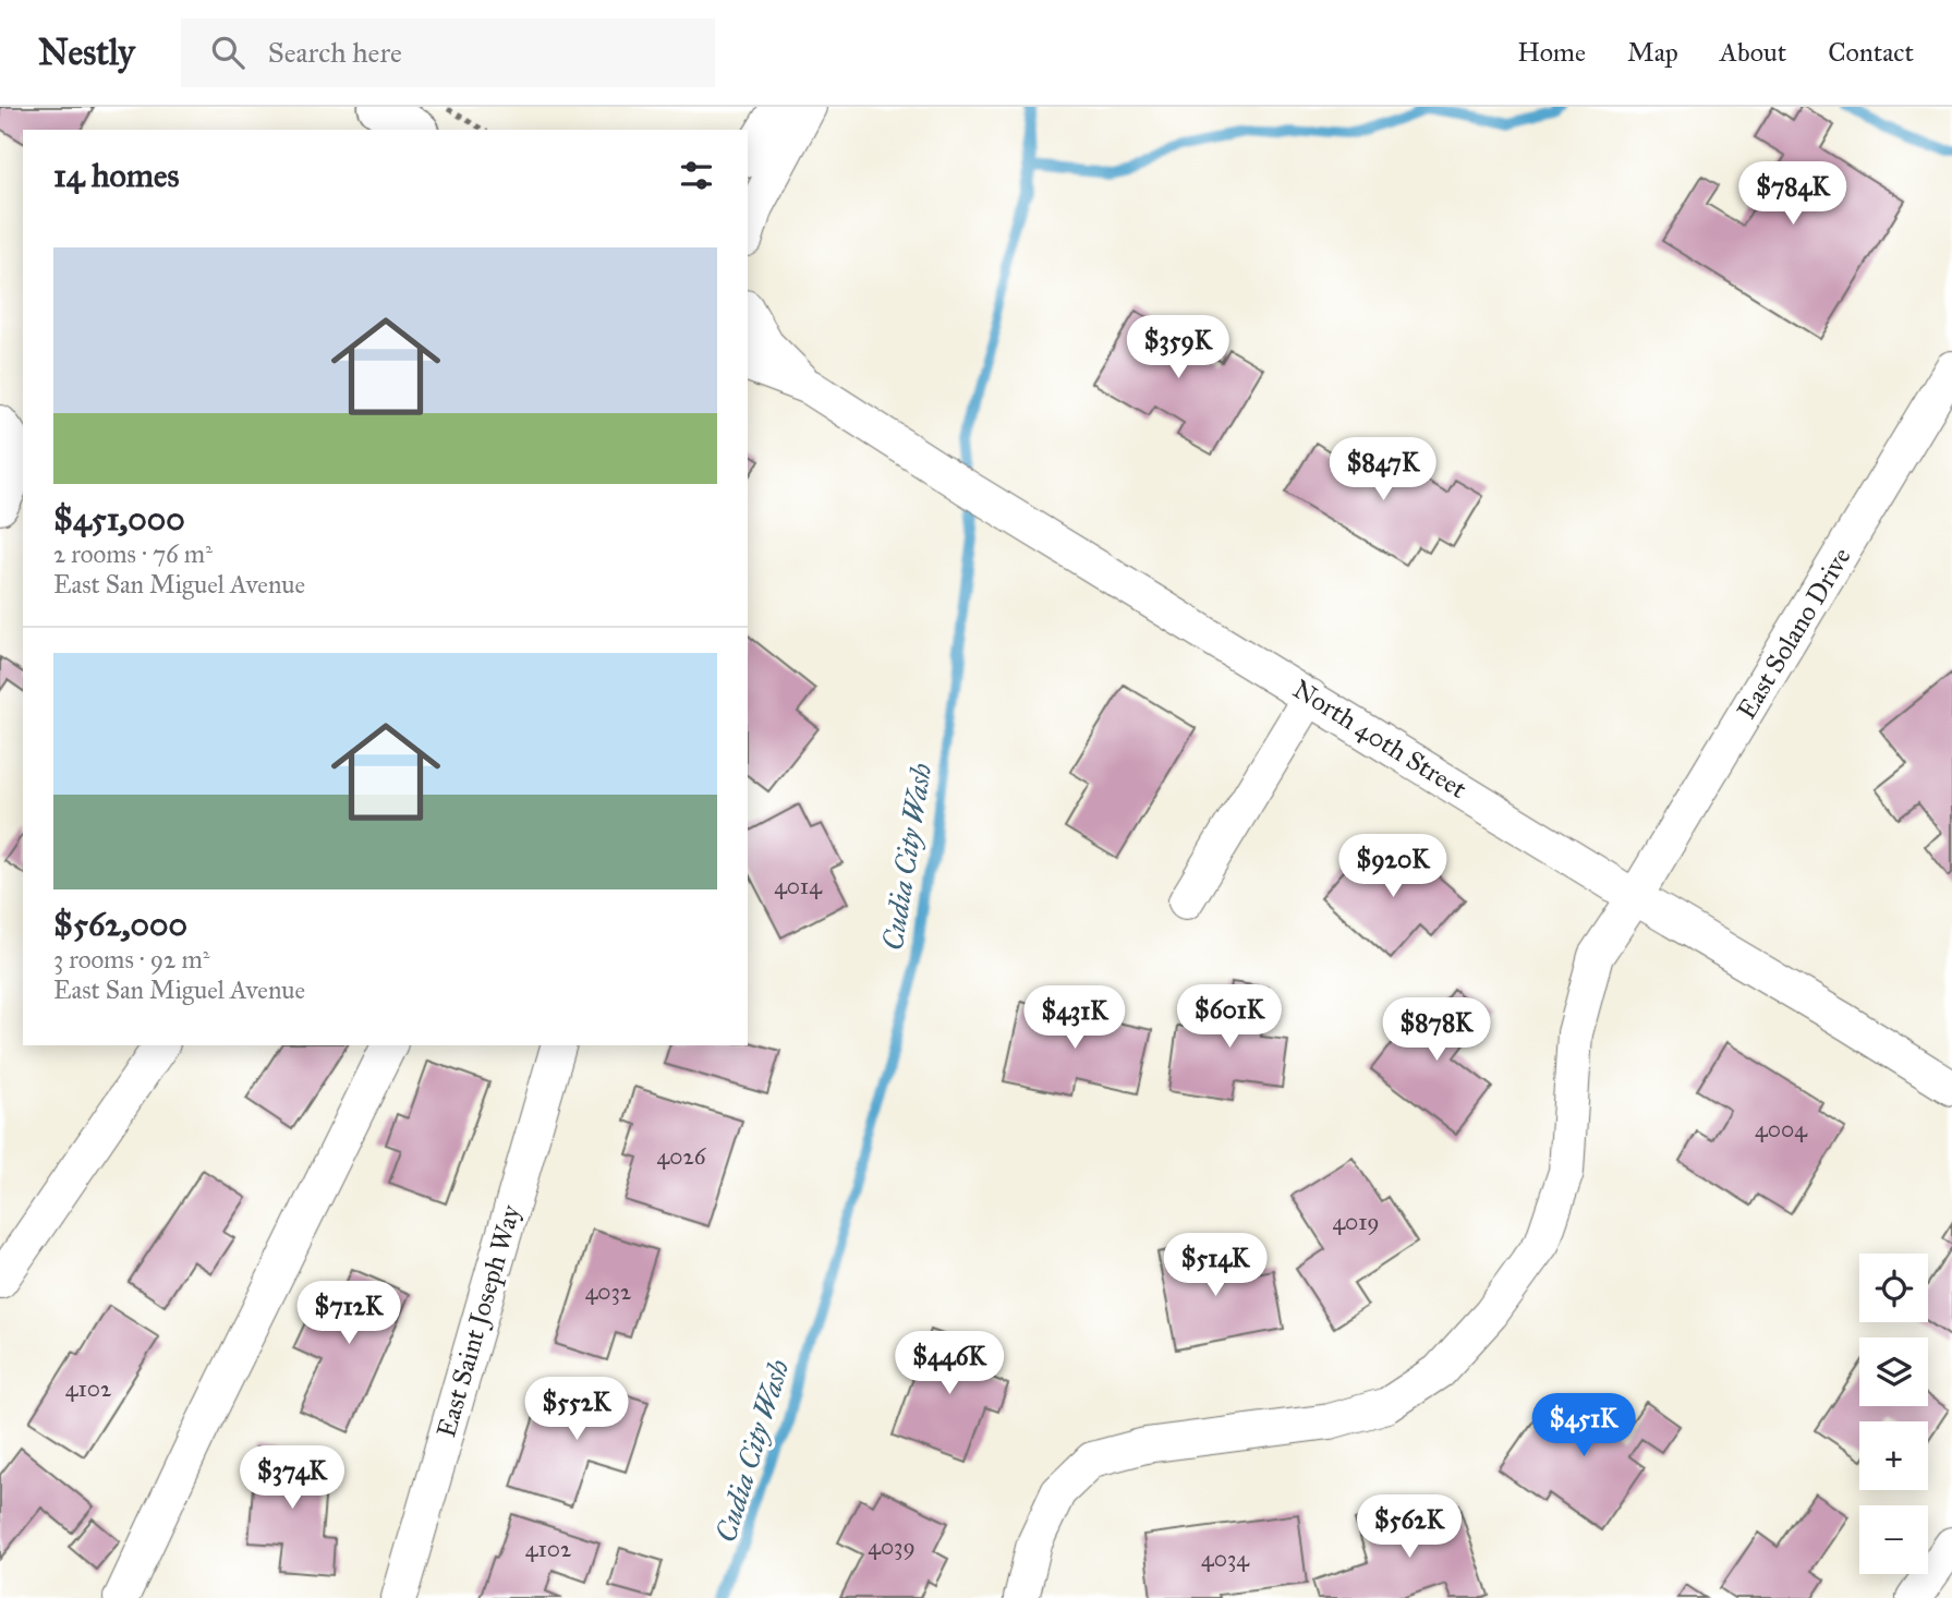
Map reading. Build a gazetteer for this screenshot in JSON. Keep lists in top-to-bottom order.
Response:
{
  "streets": {
    "street": ["East Solano Drive", "North 40th Street", "East Saint Joseph Way"]
  },
  "crossings": [
    ["East Solano Drive", "North 40th Street"]
  ],
  "water": ["Cudia City Wash"],
  "house_numbers": [
    "4014",
    "4004",
    "4026",
    "4019",
    "4032",
    "4102",
    "4039",
    "4102",
    "4034"
  ],
  "page": {
    "header": "Nestly",
    "search": "Search here",
    "nav": [
      "Home",
      "Map",
      "About",
      "Contact"
    ],
    "heading": "14 homes",
    "price": [
      "$784K",
      "$359K",
      "$847K",
      "$920K",
      "$601K",
      "$431K",
      "$878K",
      "$514K",
      "$712K",
      "$446K",
      "$552K",
      "$451K",
      "$374K",
      "$562K"
    ],
    "list": [
      {
        "name": "$451,000",
        "note": "2 rooms · 76 m² · East San Miguel Avenue"
      },
      {
        "name": "$562,000",
        "note": "3 rooms · 92 m² · East San Miguel Avenue"
      }
    ],
    "map_buttons": ["+", "−"]
  }
}
